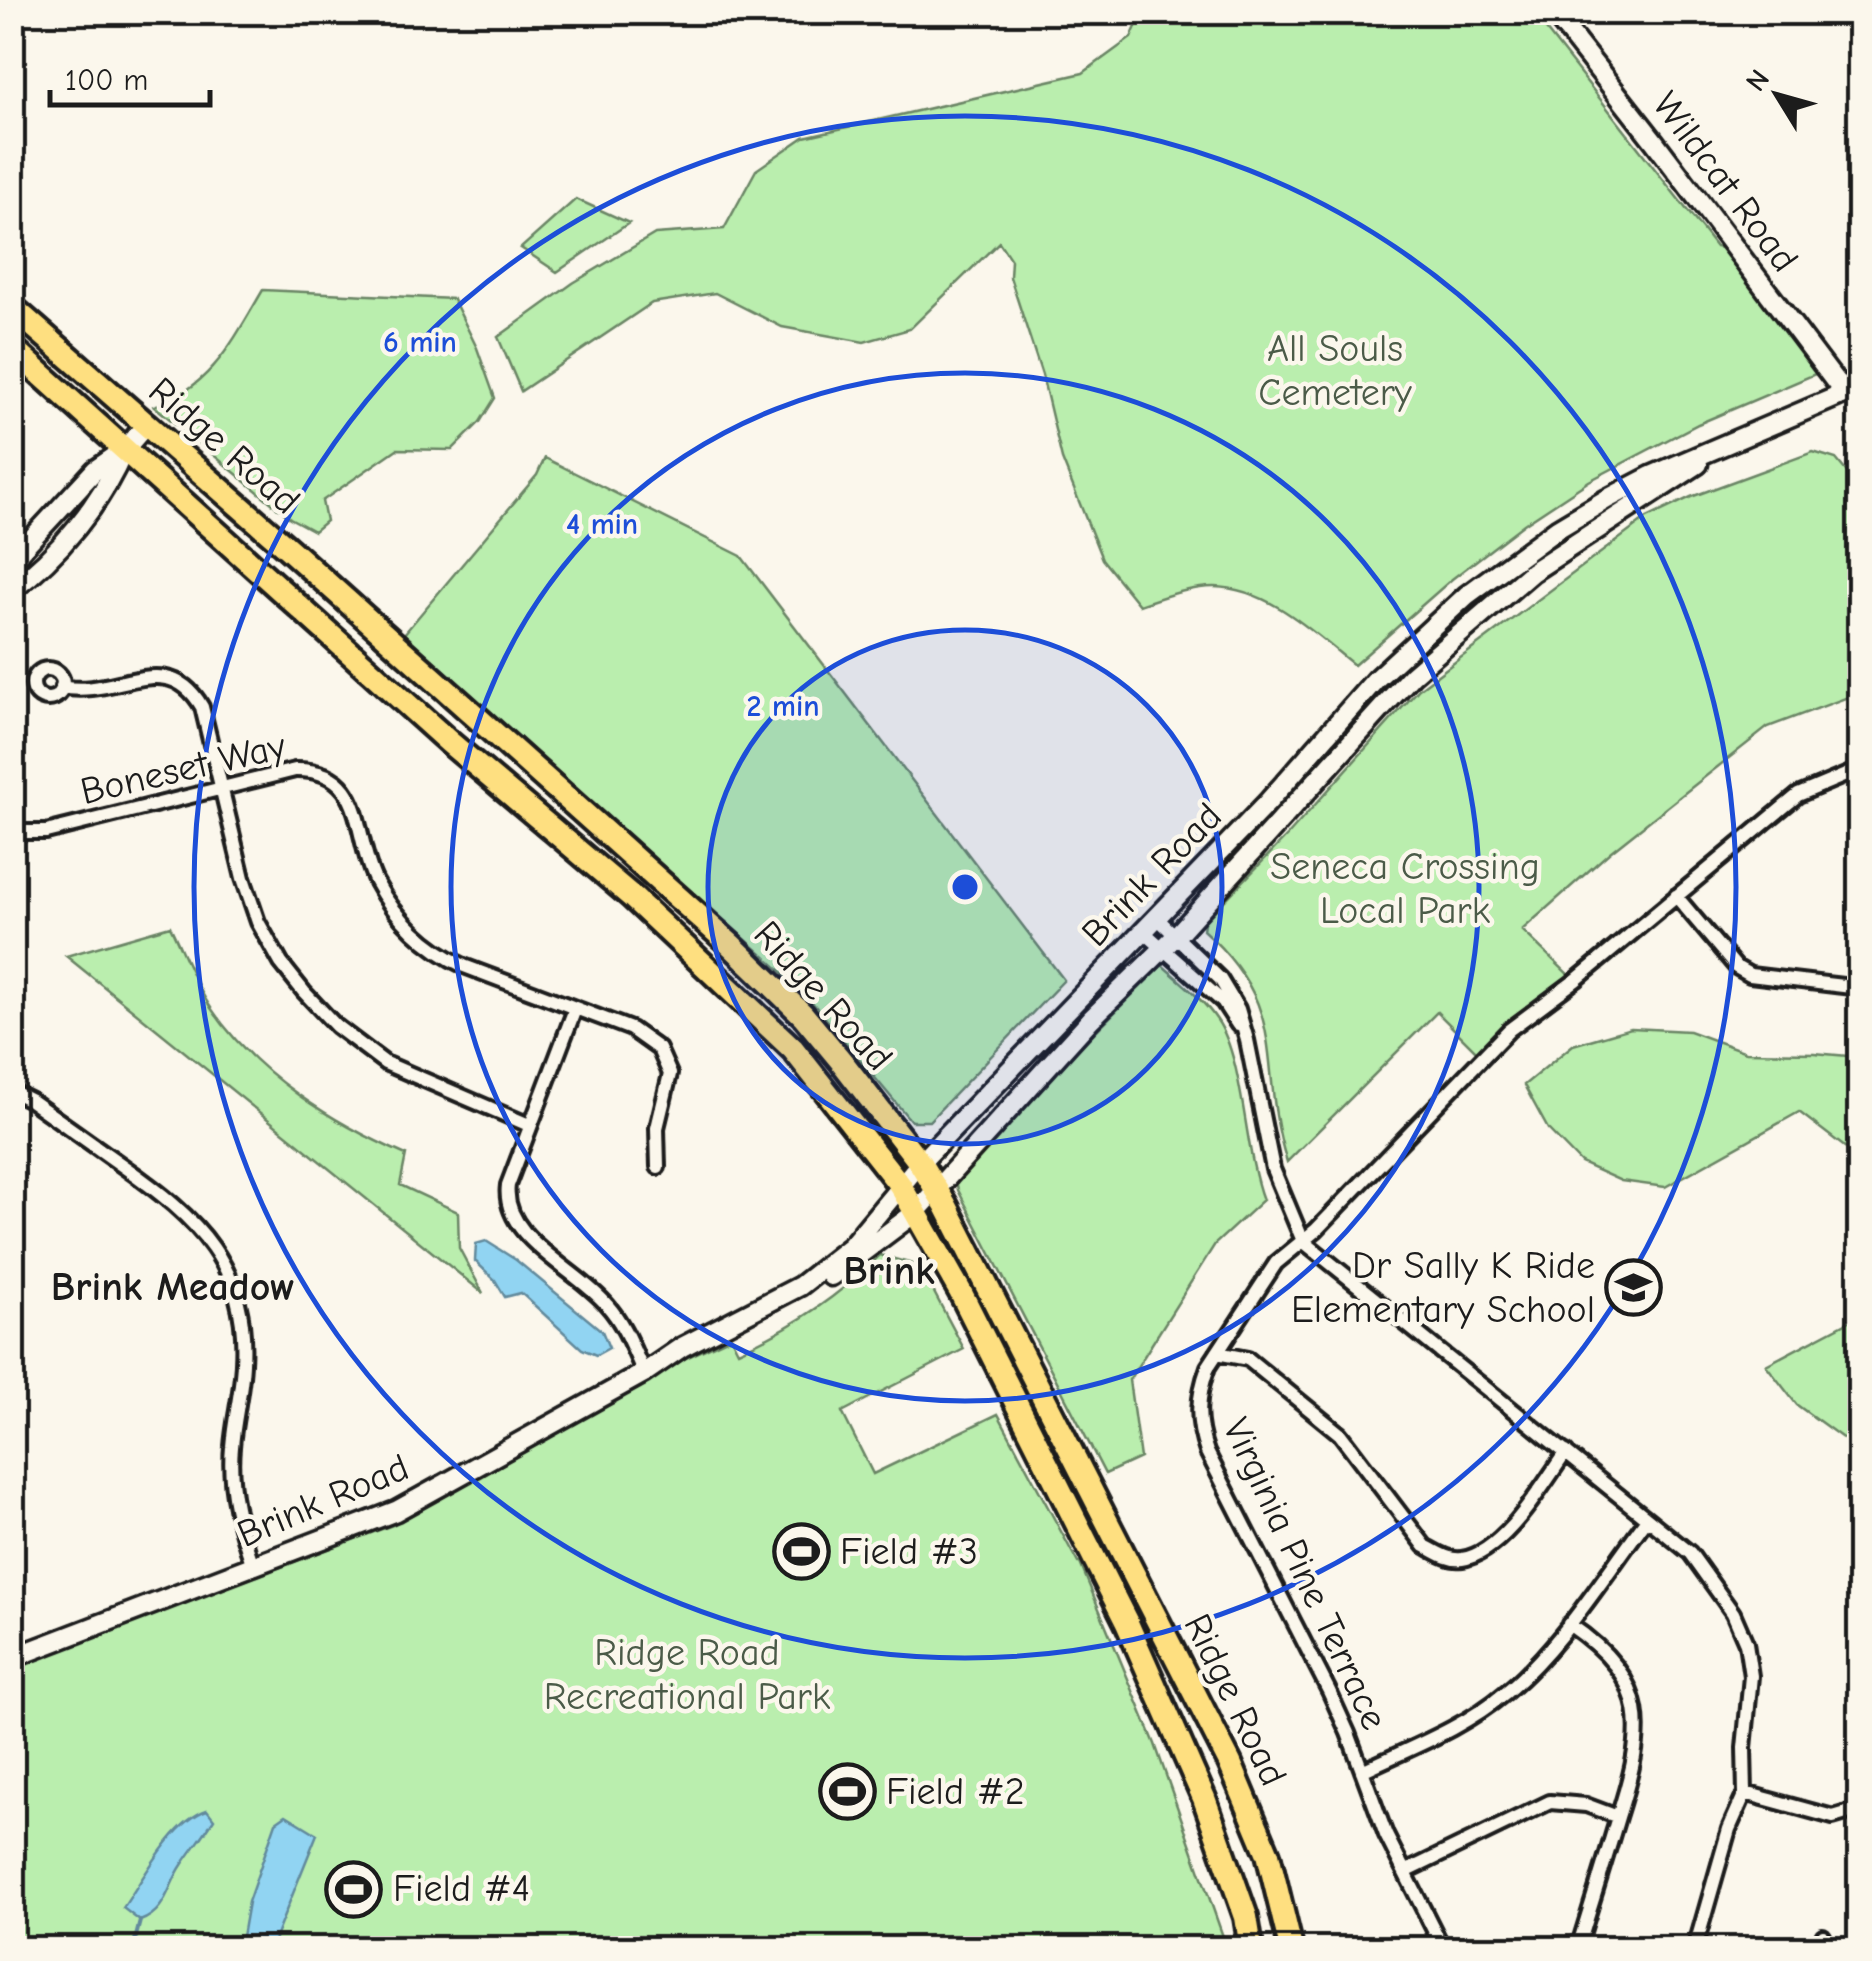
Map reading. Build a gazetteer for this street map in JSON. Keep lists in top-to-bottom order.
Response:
{
  "streets": {
    "highway": ["Ridge Road"],
    "main road": ["Wildcat Road", "Brink Road"],
    "street": ["Boneset Way", "Virginia Pine Terrace"]
  },
  "crossings": [
    ["Wildcat Road", "Brink Road"],
    ["Ridge Road", "Brink Road"]
  ],
  "districts": ["Brink", "Brink Meadow"],
  "parks": ["All Souls Cemetery", "Seneca Crossing Local Park", "Ridge Road Recreational Park"],
  "places": {
    "school or university": ["Dr Sally K Ride Elementary School"],
    "sports": ["Field #3", "Field #2", "Field #4"]
  },
  "scale_bar": "100 m",
  "north": "top left",
  "rings": ["6 min", "4 min", "2 min"]
}
